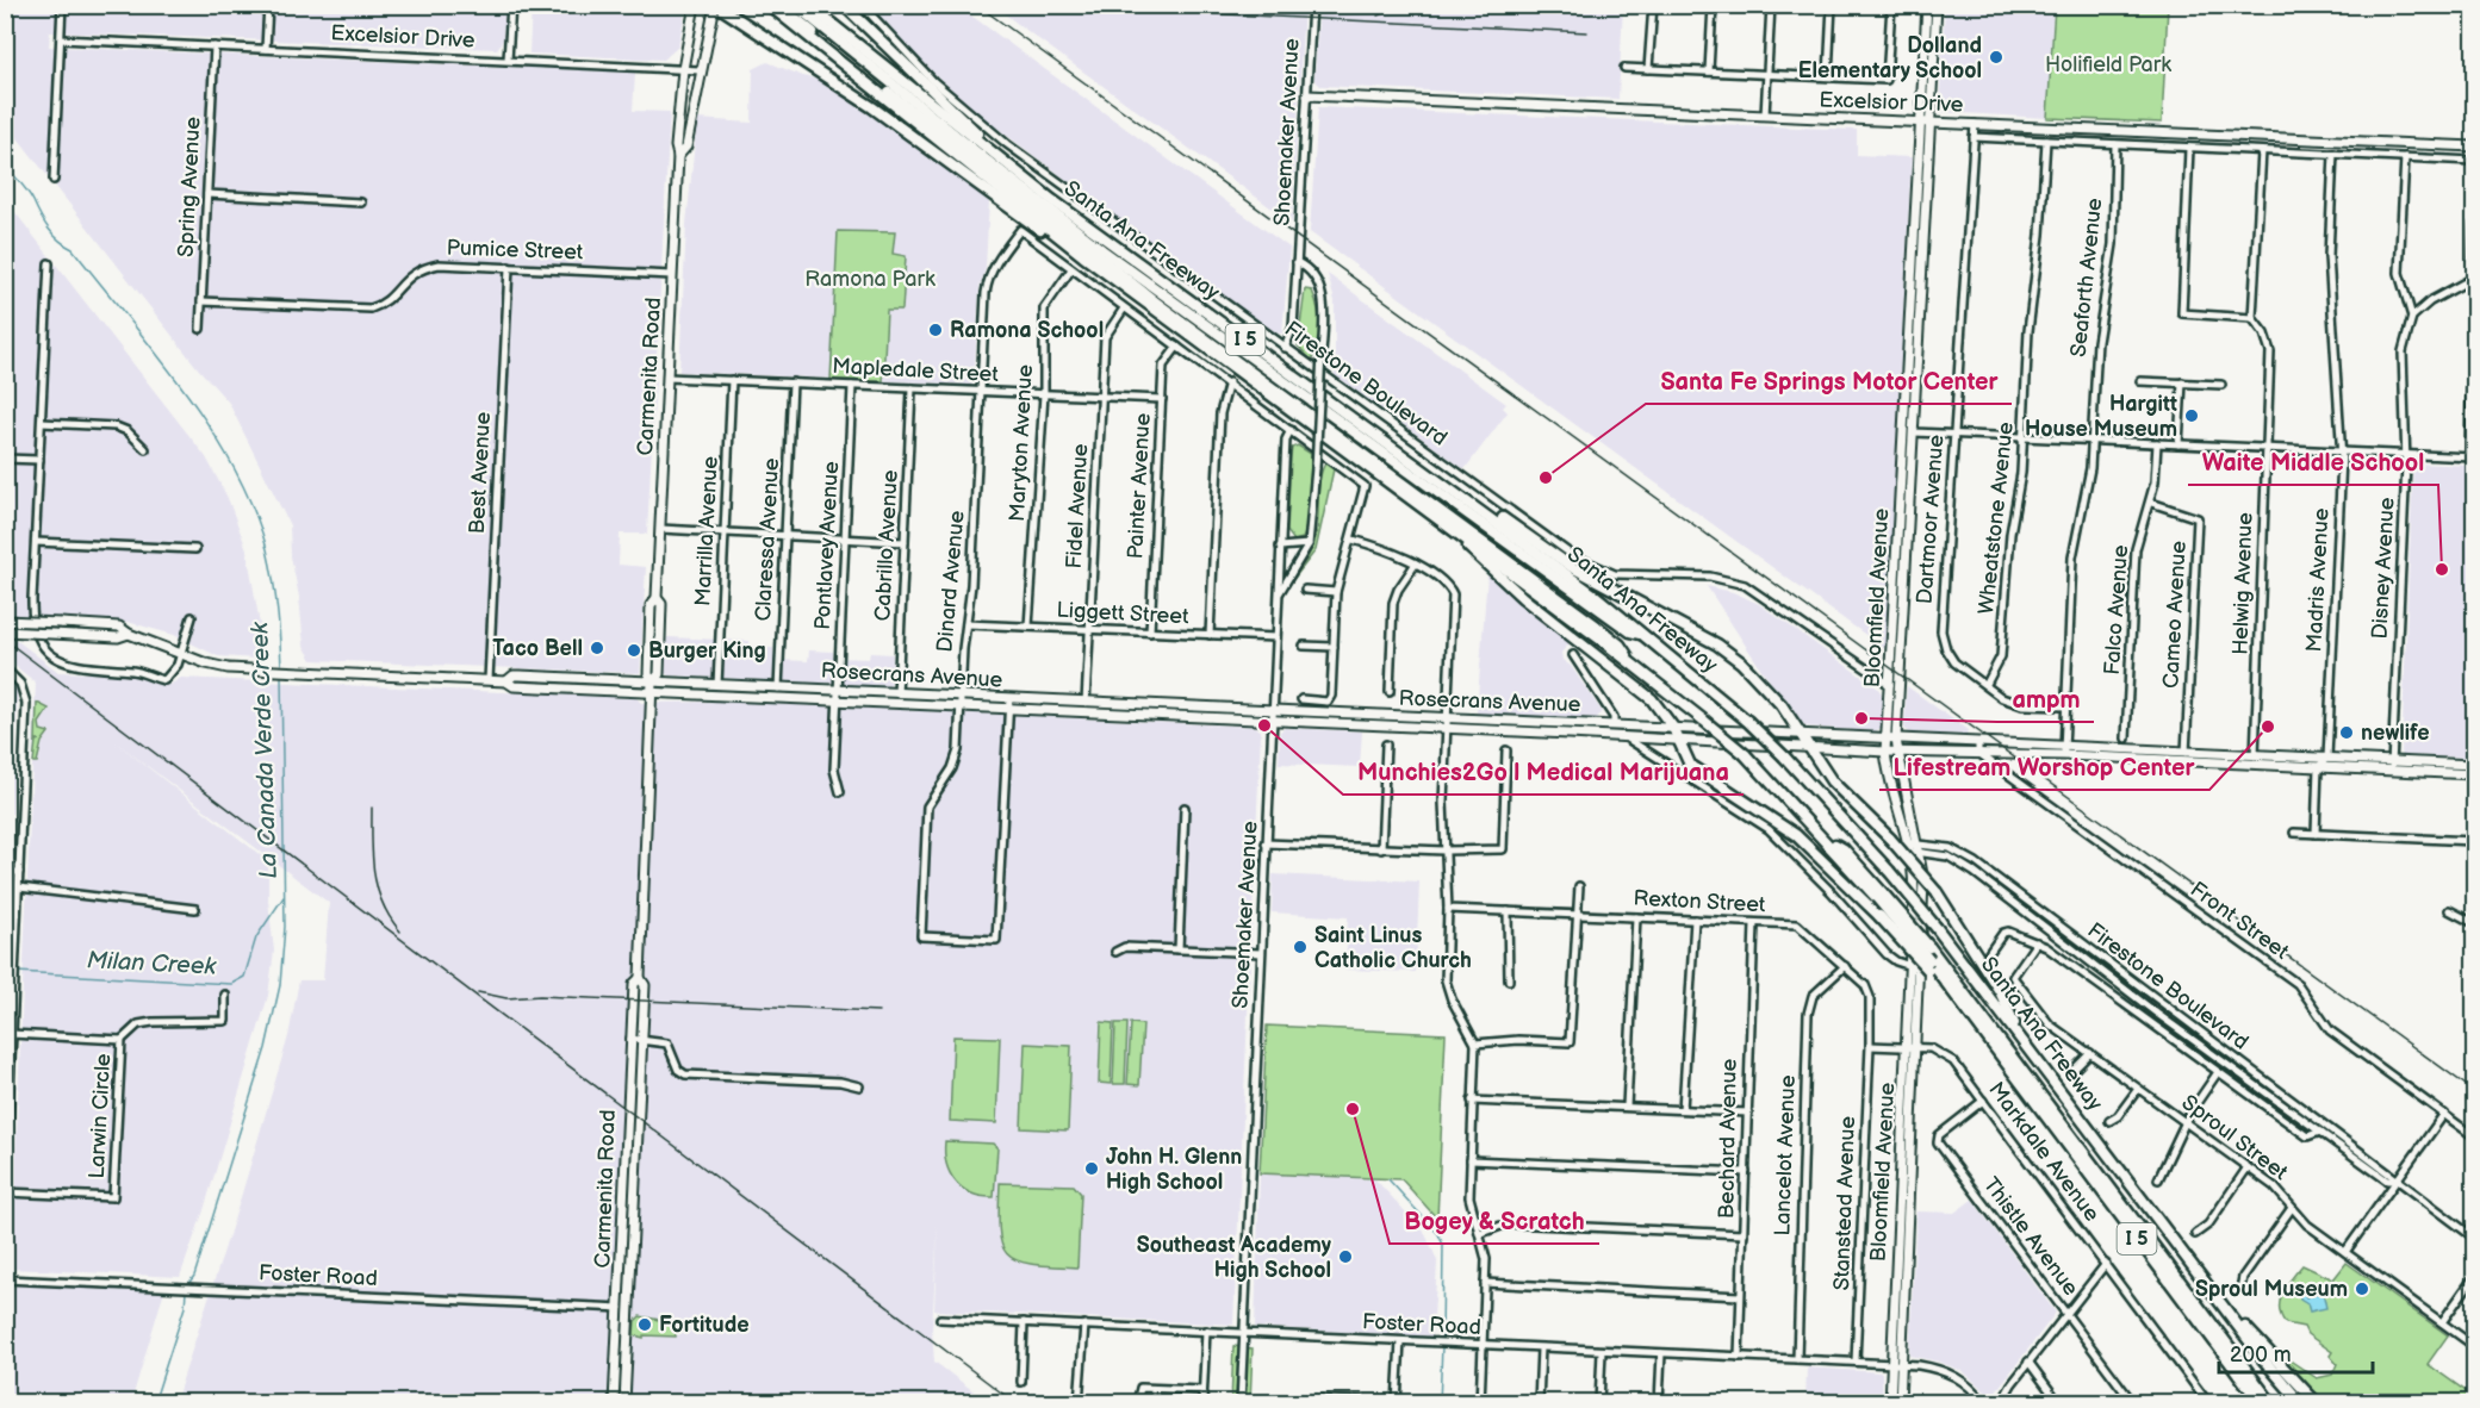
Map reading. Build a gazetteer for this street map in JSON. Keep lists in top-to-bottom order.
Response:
{
  "streets": {
    "highway": ["Santa Ana Freeway", "I 5"],
    "main road": [
      "Excelsior Drive",
      "Carmenita Road",
      "Bloomfield Avenue",
      "Rosecrans Avenue"
    ],
    "street": [
      "Shoemaker Avenue",
      "Spring Avenue",
      "Pumice Street",
      "Seaforth Avenue",
      "Mapledale Street",
      "Firestone Boulevard",
      "Maryton Avenue",
      "Best Avenue",
      "Painter Avenue",
      "Fidel Avenue",
      "Wheatstone Avenue",
      "Dartmoor Avenue",
      "Marrilla Avenue",
      "Claressa Avenue",
      "Pontlavey Avenue",
      "Cabrillo Avenue",
      "Disney Avenue",
      "Madris Avenue",
      "Dinard Avenue",
      "Helwig Avenue",
      "Falco Avenue",
      "Liggett Street",
      "Cameo Avenue",
      "Rexton Street",
      "Front Street",
      "Larwin Circle",
      "Sproul Street",
      "Bechard Avenue",
      "Markdale Avenue",
      "Lancelot Avenue",
      "Stanstead Avenue",
      "Thistle Avenue",
      "Foster Road"
    ]
  },
  "crossings": [
    ["Excelsior Drive", "Shoemaker Avenue"],
    ["Excelsior Drive", "Spring Avenue"],
    ["Excelsior Drive", "Seaforth Avenue"],
    ["Excelsior Drive", "Carmenita Road"],
    ["Excelsior Drive", "Wheatstone Avenue"],
    ["Excelsior Drive", "Dartmoor Avenue"],
    ["Excelsior Drive", "Madris Avenue"],
    ["Excelsior Drive", "Bloomfield Avenue"],
    ["Shoemaker Avenue", "Firestone Boulevard"],
    ["Shoemaker Avenue", "Liggett Street"],
    ["Shoemaker Avenue", "Rosecrans Avenue"],
    ["Shoemaker Avenue", "Foster Road"],
    ["Spring Avenue", "Pumice Street"],
    ["Santa Ana Freeway", "Bloomfield Avenue"],
    ["Pumice Street", "Carmenita Road"],
    ["Pumice Street", "Best Avenue"],
    ["Seaforth Avenue", "Dartmoor Avenue"],
    ["Seaforth Avenue", "Rosecrans Avenue"],
    ["Mapledale Street", "Carmenita Road"],
    ["Mapledale Street", "Maryton Avenue"],
    ["Mapledale Street", "Painter Avenue"],
    ["Mapledale Street", "Fidel Avenue"],
    ["Mapledale Street", "Marrilla Avenue"],
    ["Mapledale Street", "Claressa Avenue"],
    ["Mapledale Street", "Pontlavey Avenue"],
    ["Mapledale Street", "Cabrillo Avenue"],
    ["Mapledale Street", "Dinard Avenue"],
    ["Carmenita Road", "Rosecrans Avenue"],
    ["Carmenita Road", "Foster Road"],
    ["Firestone Boulevard", "Bloomfield Avenue"],
    ["Maryton Avenue", "Dinard Avenue"],
    ["Maryton Avenue", "Liggett Street"],
    ["Best Avenue", "Rosecrans Avenue"],
    ["Painter Avenue", "Liggett Street"],
    ["Fidel Avenue", "Liggett Street"],
    ["Fidel Avenue", "Rosecrans Avenue"],
    ["Wheatstone Avenue", "Dartmoor Avenue"],
    ["Marrilla Avenue", "Rosecrans Avenue"],
    ["Claressa Avenue", "Rosecrans Avenue"],
    ["Pontlavey Avenue", "Rosecrans Avenue"],
    ["Cabrillo Avenue", "Rosecrans Avenue"],
    ["Disney Avenue", "Rosecrans Avenue"],
    ["Madris Avenue", "Rosecrans Avenue"],
    ["Dinard Avenue", "Liggett Street"],
    ["Dinard Avenue", "Rosecrans Avenue"],
    ["Helwig Avenue", "Rosecrans Avenue"],
    ["Bloomfield Avenue", "Rosecrans Avenue"],
    ["Bloomfield Avenue", "Markdale Avenue"],
    ["Bloomfield Avenue", "Foster Road"],
    ["Falco Avenue", "Cameo Avenue"],
    ["Cameo Avenue", "Rosecrans Avenue"],
    ["Rosecrans Avenue", "Front Street"],
    ["Rexton Street", "Bechard Avenue"],
    ["Rexton Street", "Markdale Avenue"],
    ["Rexton Street", "Lancelot Avenue"],
    ["Rexton Street", "Stanstead Avenue"],
    ["Bechard Avenue", "Foster Road"],
    ["Markdale Avenue", "Stanstead Avenue"],
    ["Markdale Avenue", "Thistle Avenue"],
    ["Lancelot Avenue", "Foster Road"],
    ["Stanstead Avenue", "Foster Road"]
  ],
  "water": ["La Canada Verde Creek", "Milan Creek"],
  "parks": ["Holifield Park", "Ramona Park"],
  "places": [
    "Dolland Elementary School",
    "Ramona School",
    "Hargitt House Museum",
    "Santa Fe Springs Motor Center",
    "Waite Middle School",
    "Taco Bell",
    "Burger King",
    "ampm",
    "Munchies2Go | Medical Marijuana",
    "Lifestream Worshop Center",
    "newlife",
    "Saint Linus Catholic Church",
    "Bogey & Scratch",
    "John H. Glenn High School",
    "Southeast Academy High School",
    "Sproul Museum",
    "Fortitude"
  ],
  "scale_bar": "200 m"
}
